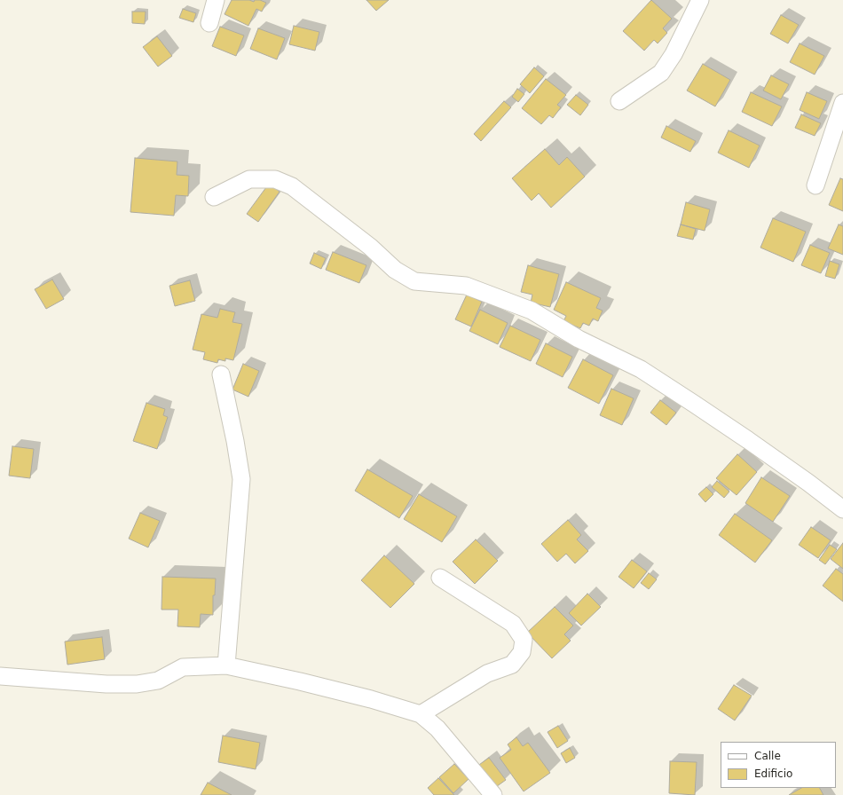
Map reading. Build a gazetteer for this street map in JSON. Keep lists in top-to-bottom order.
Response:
{
  "legend": ["Calle", "Edificio"]
}
